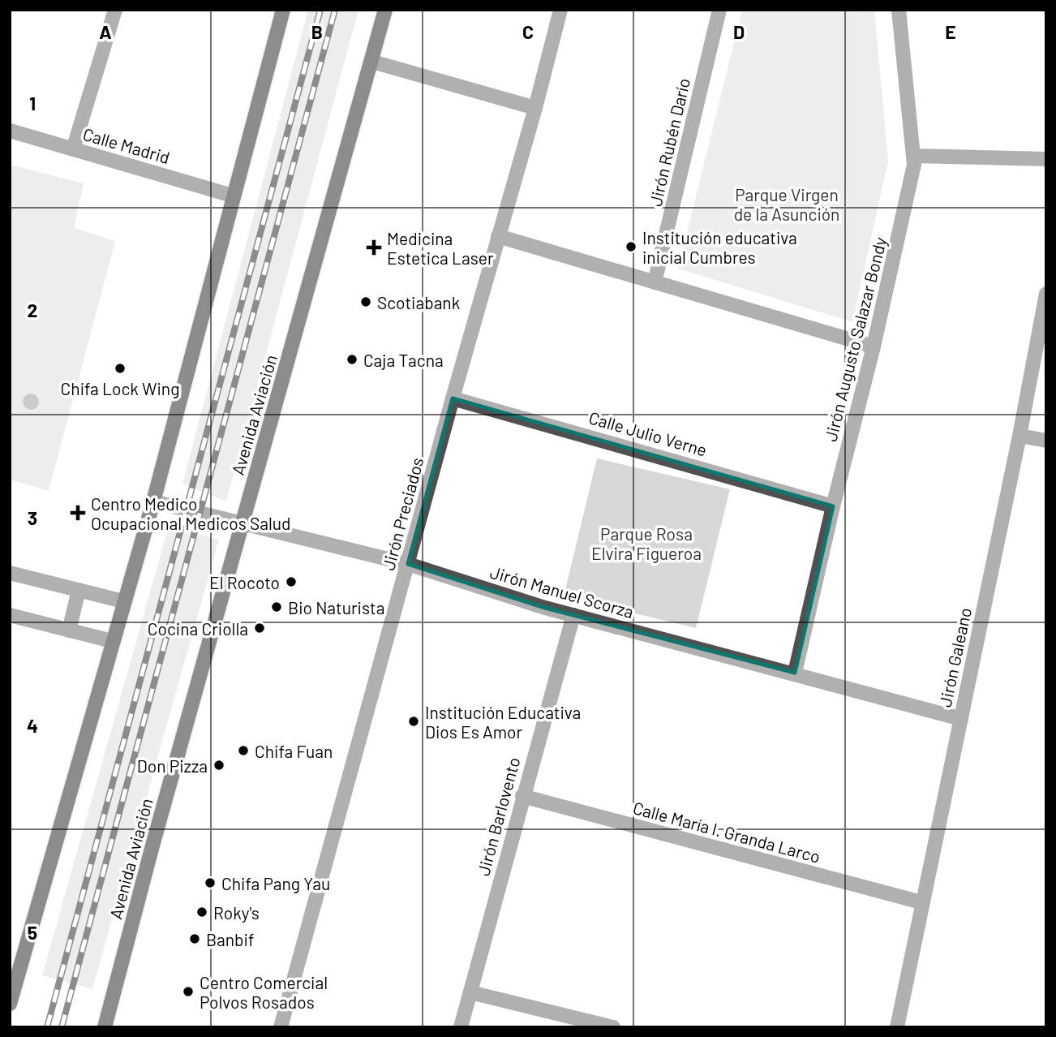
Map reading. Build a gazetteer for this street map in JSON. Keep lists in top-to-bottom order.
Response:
{
  "streets": {
    "main road": ["Avenida Aviación"],
    "street": [
      "Jirón Rubén Darío",
      "Calle Madrid",
      "Jirón Augusto Salazar Bondy",
      "Calle Julio Verne",
      "Jirón Preciados",
      "Jirón Manuel Scorza",
      "Jirón Galeano",
      "Jirón Barlovento",
      "Calle María I. Granda Larco"
    ]
  },
  "crossings": [
    ["Jirón Augusto Salazar Bondy", "Calle Julio Verne"],
    ["Jirón Augusto Salazar Bondy", "Jirón Manuel Scorza"],
    ["Avenida Aviación", "Jirón Manuel Scorza"],
    ["Calle Julio Verne", "Jirón Preciados"],
    ["Jirón Preciados", "Jirón Manuel Scorza"],
    ["Jirón Manuel Scorza", "Jirón Galeano"],
    ["Jirón Manuel Scorza", "Jirón Barlovento"],
    ["Jirón Galeano", "Calle María I. Granda Larco"],
    ["Jirón Barlovento", "Calle María I. Granda Larco"]
  ],
  "parks": ["Parque Virgen de la Asunción", "Parque Rosa Elvira Figueroa"],
  "places": {
    "other": [
      "Institución educativa inicial Cumbres",
      "Scotiabank",
      "Caja Tacna",
      "Chifa Lock Wing",
      "El Rocoto",
      "Bio Naturista",
      "Cocina Criolla",
      "Institución Educativa Dios Es Amor",
      "Chifa Fuan",
      "Don Pizza",
      "Chifa Pang Yau",
      "Roky's",
      "Banbif",
      "Centro Comercial Polvos Rosados"
    ],
    "health": ["Medicina Estetica Laser", "Centro Medico Ocupacional Medicos Salud"]
  },
  "grid": {
    "columns": [
      "A",
      "B",
      "C",
      "D",
      "E"
    ],
    "rows": [
      "1",
      "2",
      "3",
      "4",
      "5"
    ]
  }
}
